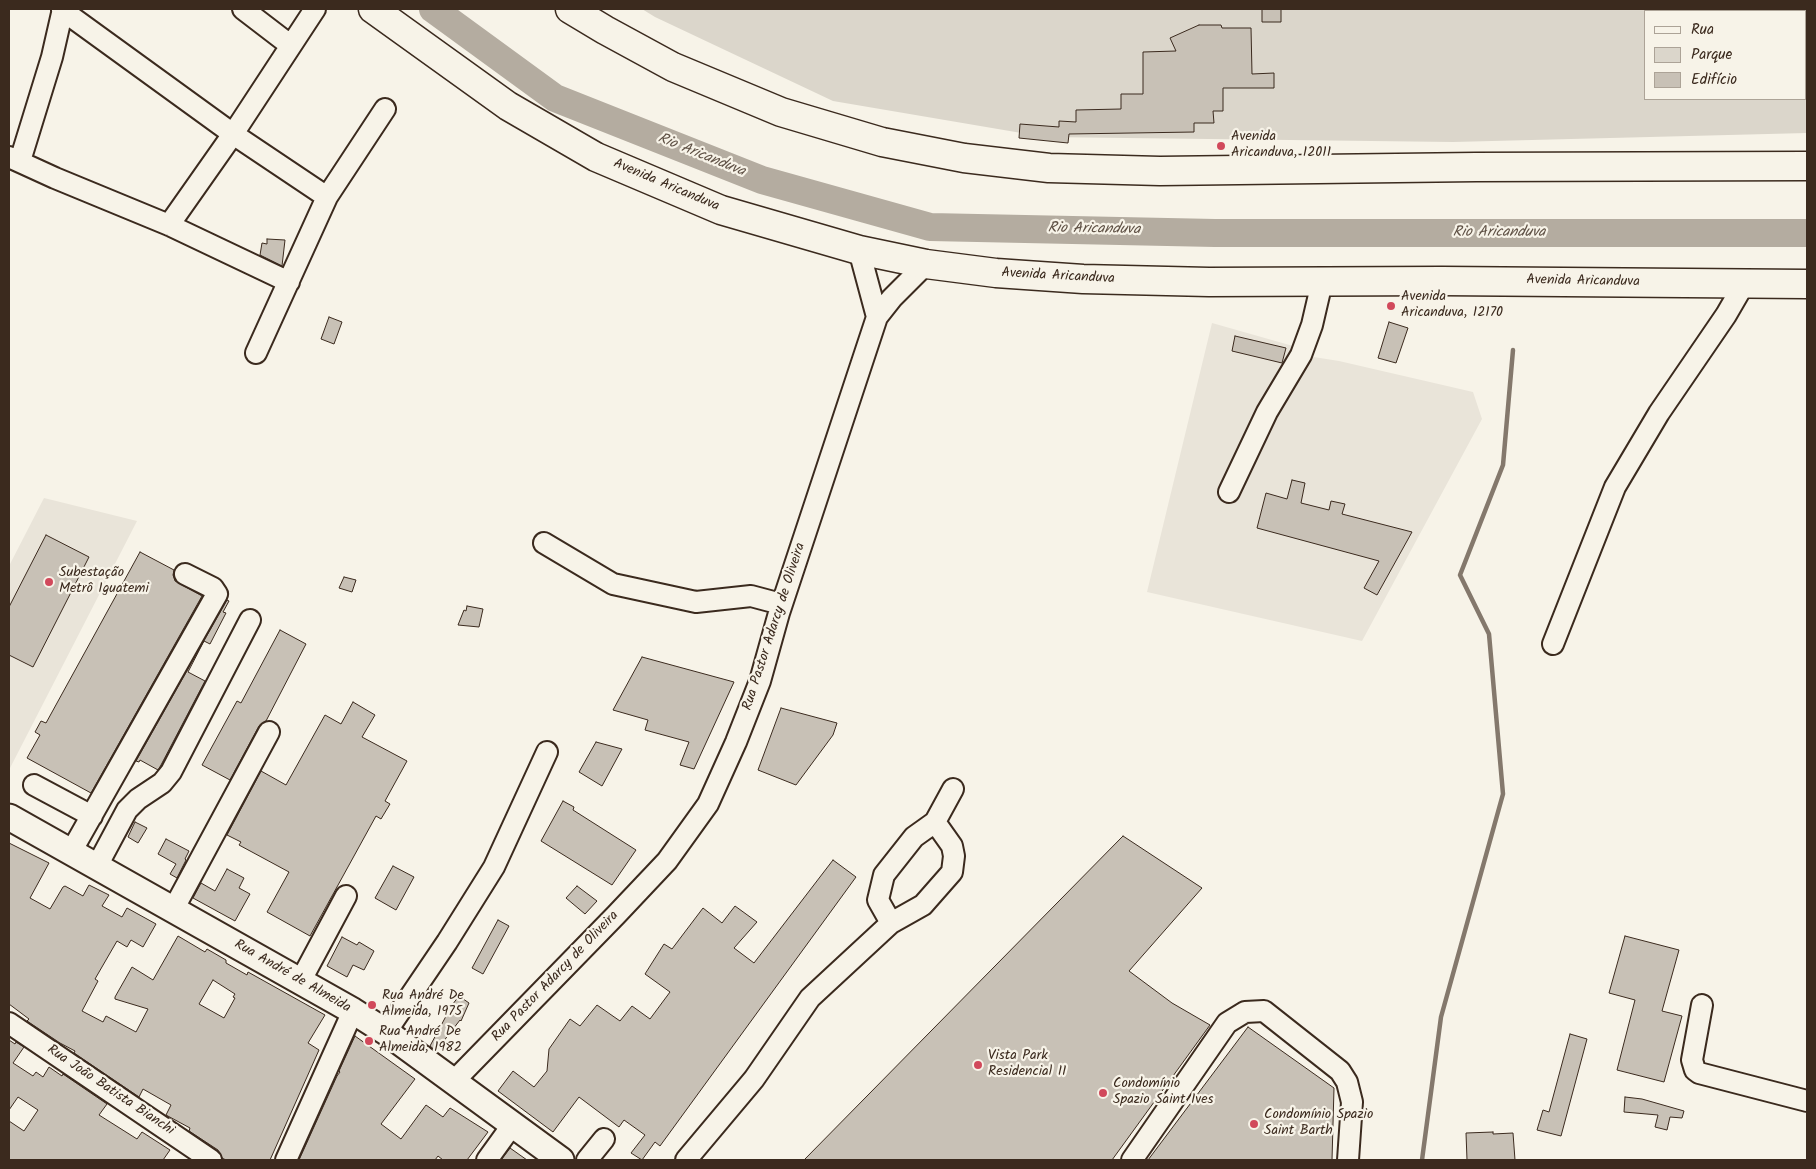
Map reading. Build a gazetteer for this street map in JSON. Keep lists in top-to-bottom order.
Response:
{
  "streets": {
    "highway": ["Avenida Aricanduva"],
    "main road": ["Rua André de Almeida"],
    "street": ["Rua Pastor Adarcy de Oliveira", "Rua João Batista Bianchi"]
  },
  "crossings": [
    ["Avenida Aricanduva", "Rua Pastor Adarcy de Oliveira"],
    ["Rua Pastor Adarcy de Oliveira", "Rua André de Almeida"]
  ],
  "water": ["Rio Aricanduva"],
  "places": [
    "Avenida Aricanduva, 12011",
    "Avenida Aricanduva, 12170",
    "Subestação Metrô Iguatemi",
    "Rua André De Almeida, 1975",
    "Rua André De Almeida, 1982",
    "Vista Park Residencial II",
    "Condomínio Spazio Saint Ives",
    "Condomínio Spazio Saint Barth"
  ],
  "legend": ["Rua", "Parque", "Edifício"]
}
